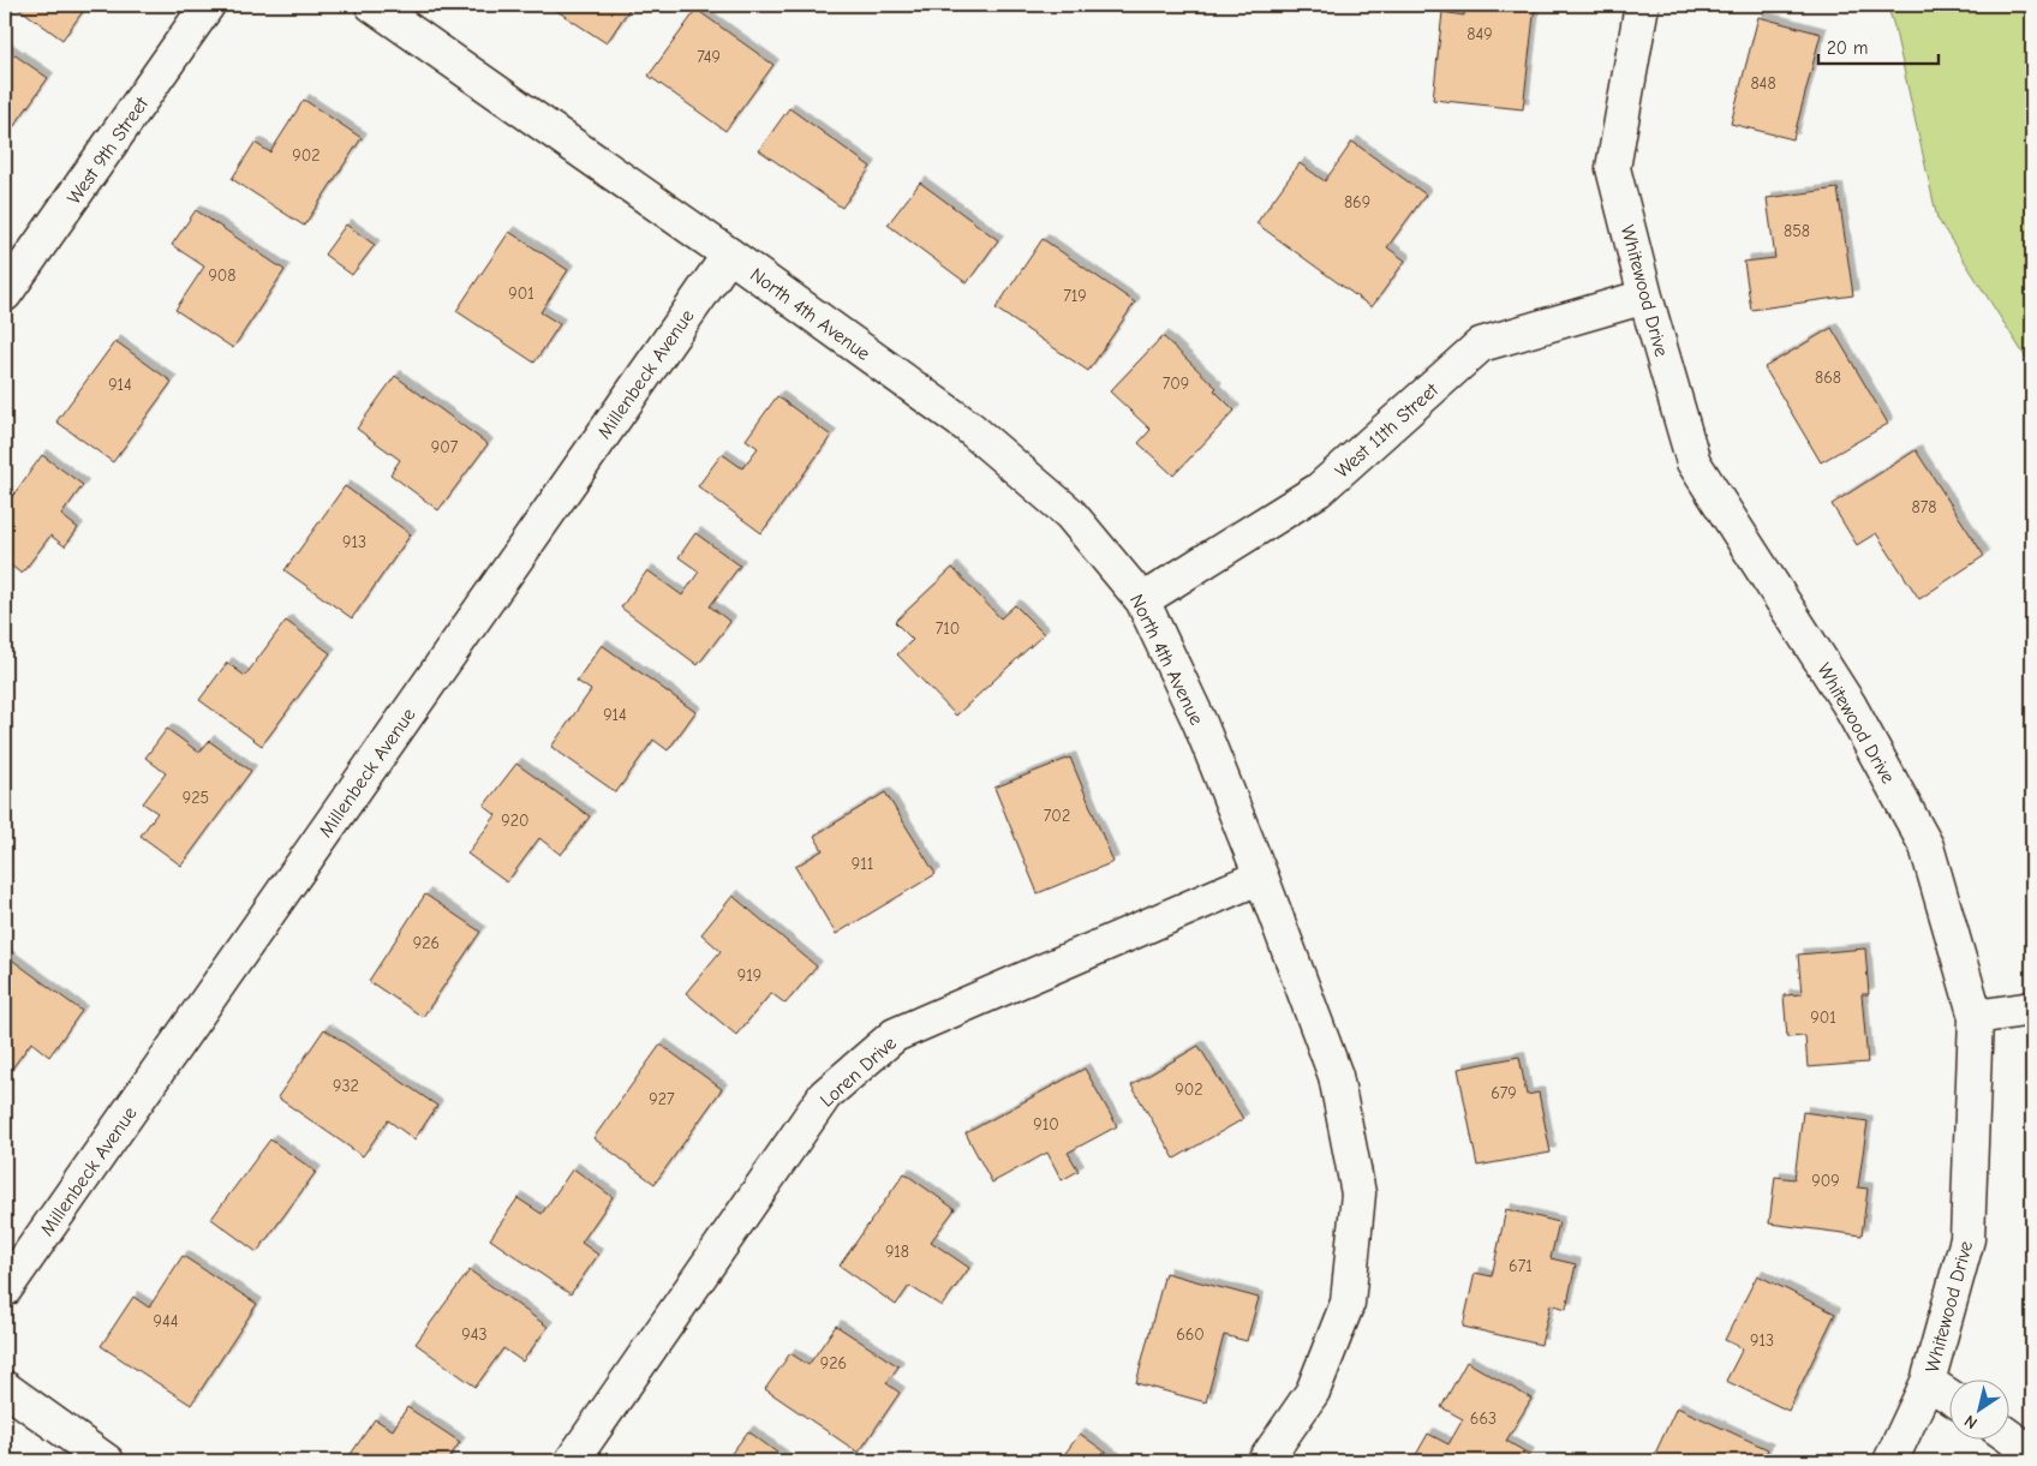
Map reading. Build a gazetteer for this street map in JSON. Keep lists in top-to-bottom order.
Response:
{
  "streets": {
    "street": [
      "West 9th Street",
      "Whitewood Drive",
      "North 4th Avenue",
      "Millenbeck Avenue",
      "West 11th Street",
      "Loren Drive"
    ]
  },
  "crossings": [
    ["Whitewood Drive", "West 11th Street"],
    ["North 4th Avenue", "Millenbeck Avenue"],
    ["North 4th Avenue", "West 11th Street"],
    ["North 4th Avenue", "Loren Drive"]
  ],
  "house_numbers": [
    "849",
    "749",
    "848",
    "902",
    "869",
    "858",
    "908",
    "901",
    "719",
    "868",
    "709",
    "914",
    "907",
    "878",
    "913",
    "710",
    "914",
    "925",
    "702",
    "920",
    "911",
    "926",
    "919",
    "901",
    "932",
    "902",
    "679",
    "927",
    "910",
    "909",
    "918",
    "671",
    "944",
    "943",
    "660",
    "913",
    "926",
    "663"
  ],
  "scale_bar": "20 m",
  "north": "bottom left"
}
